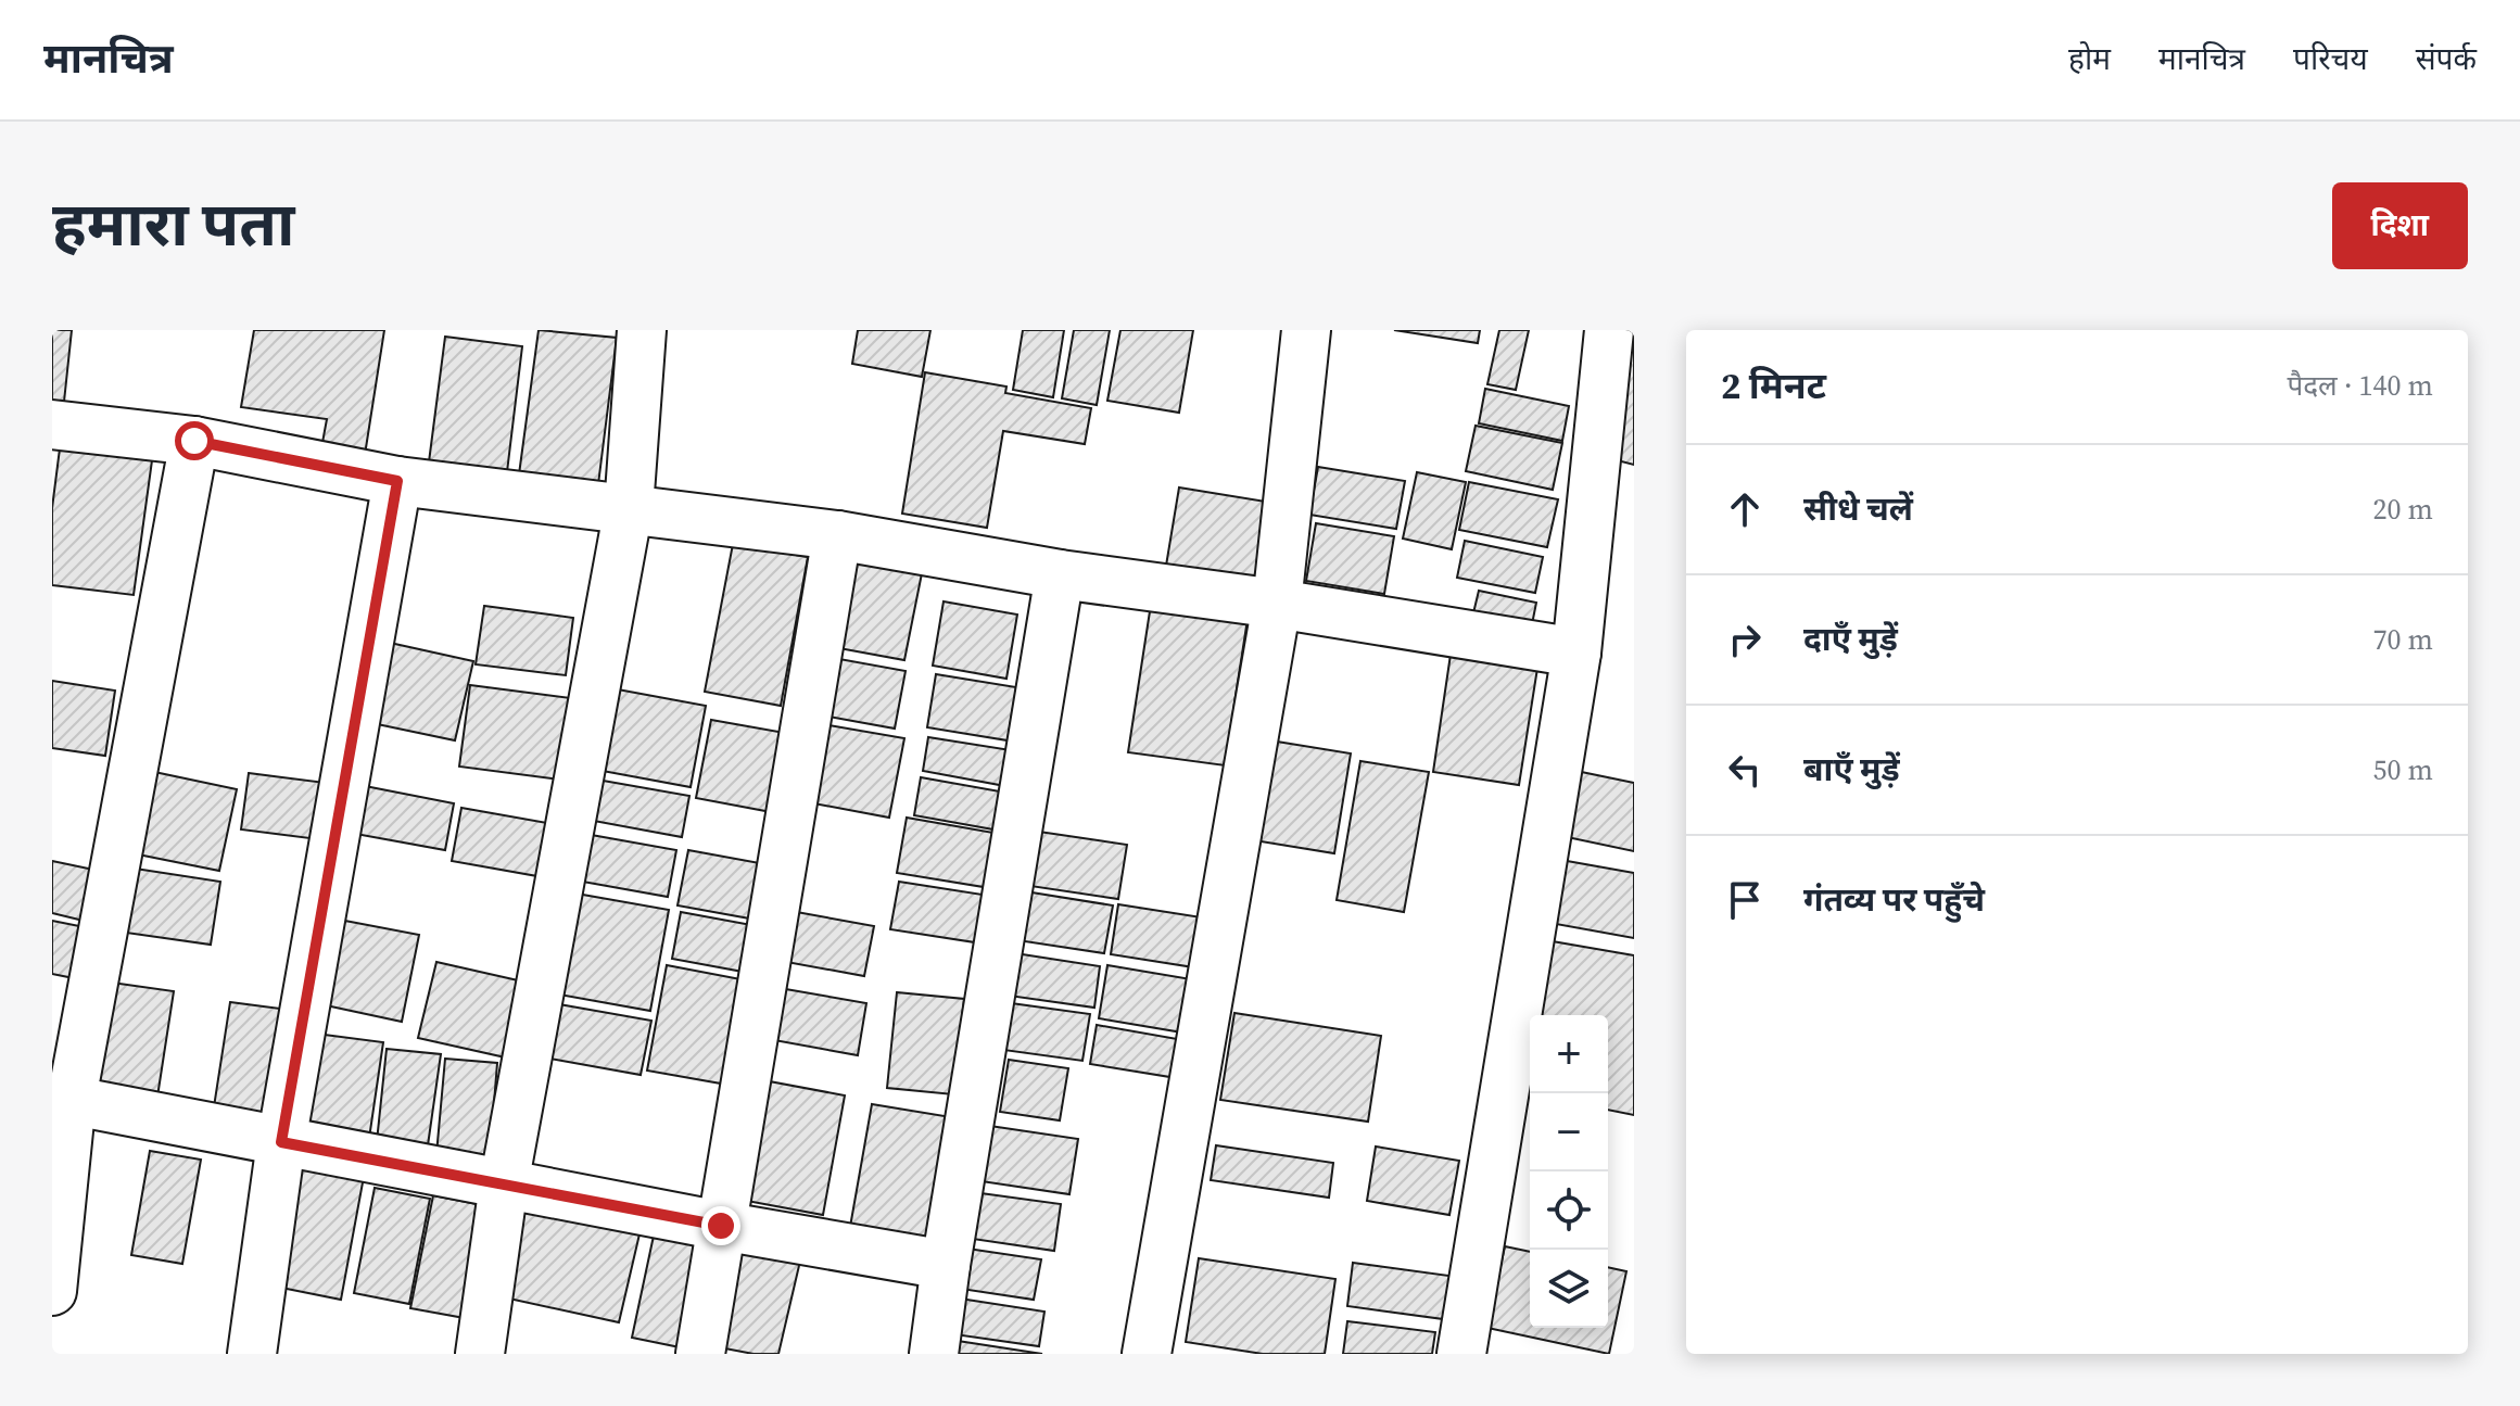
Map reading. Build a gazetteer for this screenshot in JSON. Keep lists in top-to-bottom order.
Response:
{
  "page": {
    "header": "मानचित्र",
    "nav": [
      "होम",
      "मानचित्र",
      "परिचय",
      "संपर्क"
    ],
    "title": "हमारा पता",
    "buttons": "दिशा",
    "heading": ["2 मिनट", "पैदल · 140 m"],
    "list": [
      ["सीधे चलें", "20 m"],
      ["दाएँ मुड़ें", "70 m"],
      ["बाएँ मुड़ें", "50 m"],
      "गंतव्य पर पहुँचे"
    ],
    "map_buttons": ["+", "−"]
  }
}
